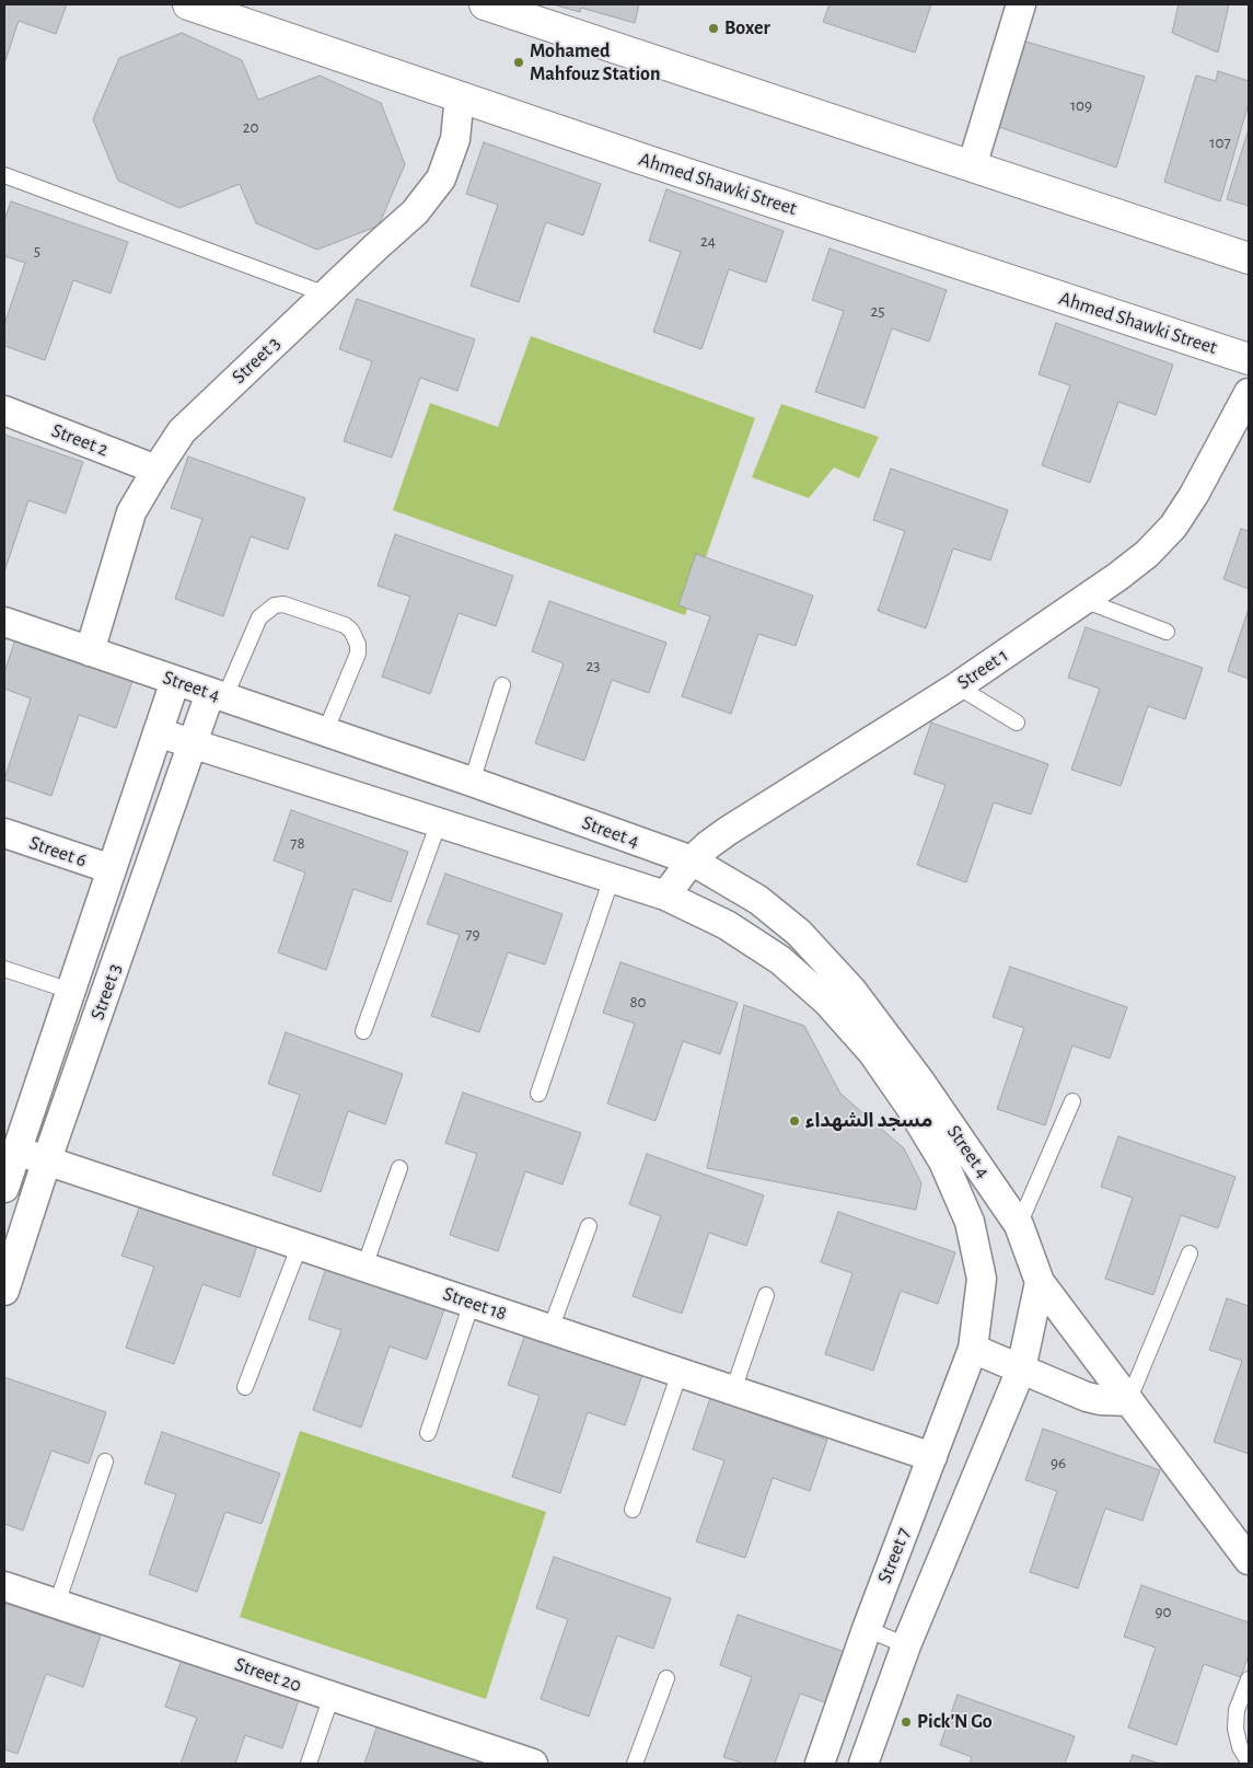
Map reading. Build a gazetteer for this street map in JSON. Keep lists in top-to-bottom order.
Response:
{
  "streets": {
    "street": [
      "Ahmed Shawki Street",
      "Street 3",
      "Street 2",
      "Street 1",
      "Street 4",
      "Street 6",
      "Street 18",
      "Street 7",
      "Street 20"
    ]
  },
  "crossings": [
    ["Ahmed Shawki Street", "Street 3"],
    ["Street 3", "Street 2"],
    ["Street 3", "Street 4"],
    ["Street 3", "Street 6"],
    ["Street 3", "Street 18"],
    ["Street 1", "Street 4"],
    ["Street 4", "Street 7"],
    ["Street 18", "Street 7"]
  ],
  "places": [
    "Boxer",
    "Mohamed Mahfouz Station",
    "مسجد الشهداء",
    "Pick'N Go"
  ],
  "house_numbers": [
    "109",
    "20",
    "107",
    "24",
    "5",
    "25",
    "23",
    "78",
    "79",
    "80",
    "96",
    "90"
  ]
}
